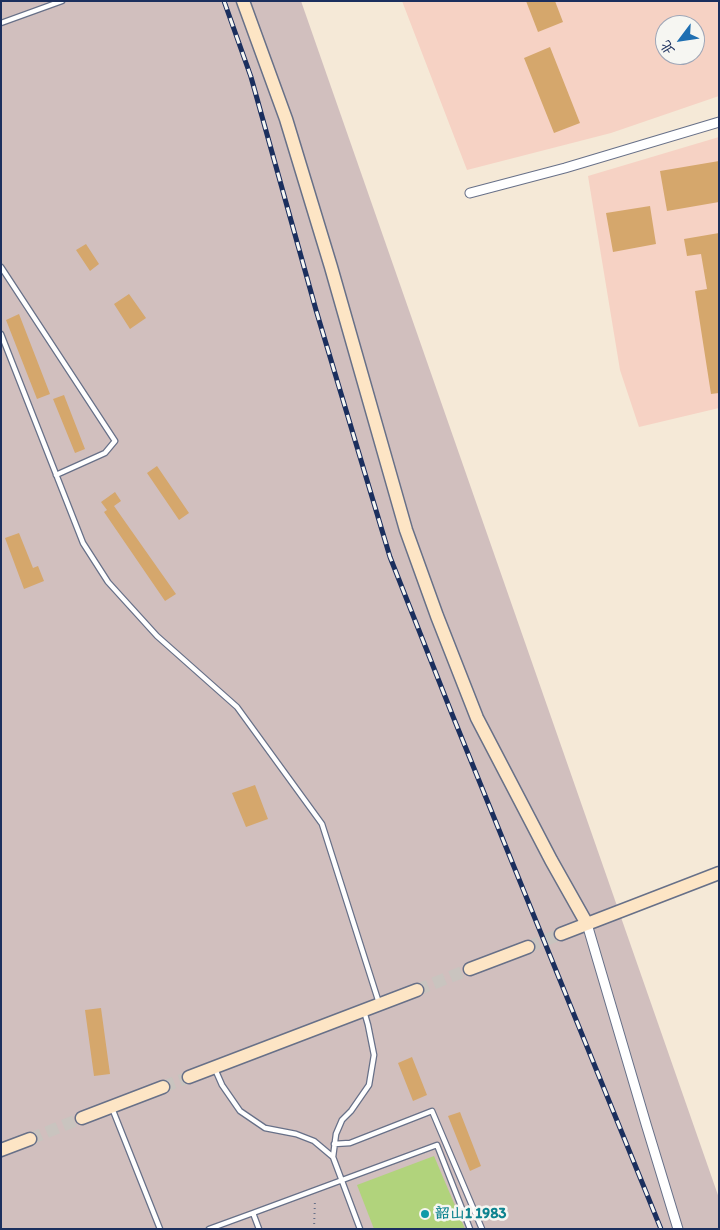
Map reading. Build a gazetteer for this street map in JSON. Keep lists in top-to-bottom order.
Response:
{
  "places": ["韶山1 1983"],
  "north": "bottom left"
}
